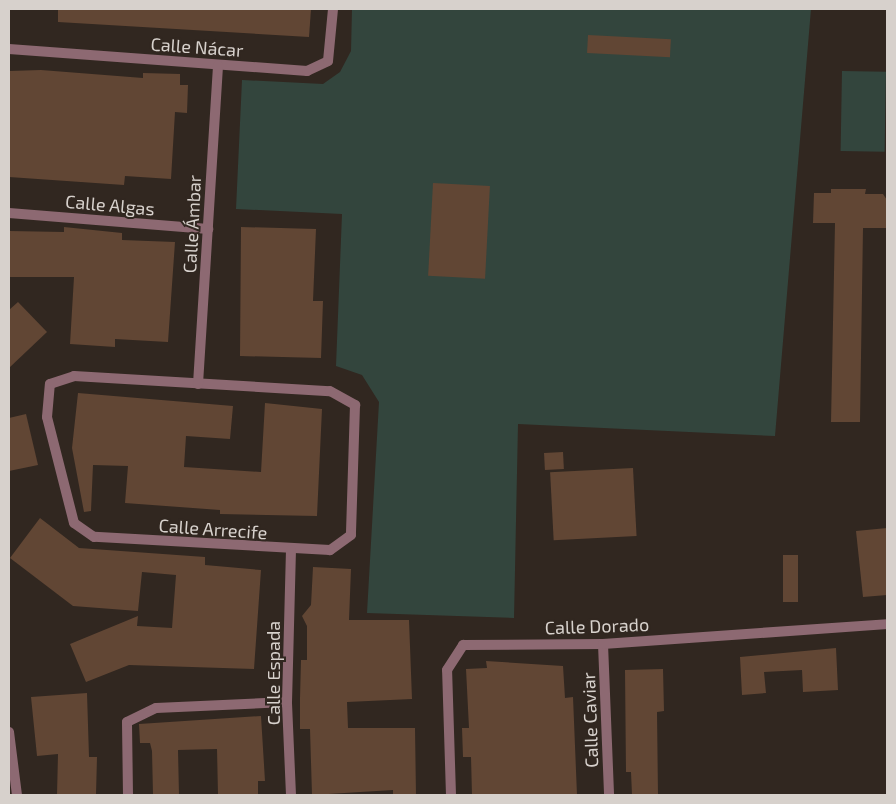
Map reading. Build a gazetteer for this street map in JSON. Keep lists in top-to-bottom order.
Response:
{
  "streets": {
    "street": [
      "Calle Nácar",
      "Calle Algas",
      "Calle Ámbar",
      "Calle Arrecife",
      "Calle Dorado",
      "Calle Espada",
      "Calle Caviar"
    ]
  },
  "crossings": [
    ["Calle Nácar", "Calle Ámbar"],
    ["Calle Algas", "Calle Ámbar"],
    ["Calle Ámbar", "Calle Arrecife"],
    ["Calle Arrecife", "Calle Espada"],
    ["Calle Dorado", "Calle Caviar"]
  ]
}
